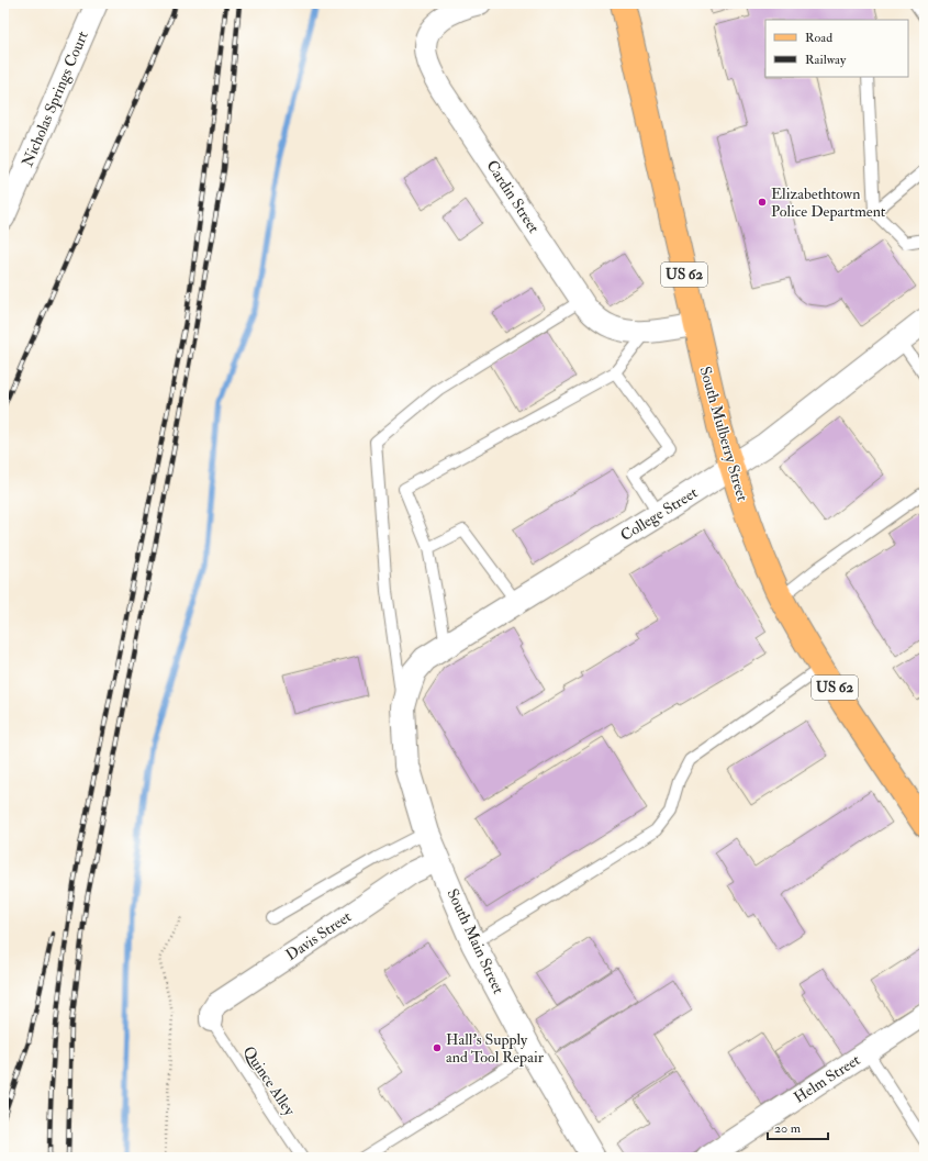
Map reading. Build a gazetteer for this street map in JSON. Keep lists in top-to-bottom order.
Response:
{
  "streets": {
    "main road": ["US 62", "South Mulberry Street"],
    "street": [
      "Nicholas Springs Court",
      "Cardin Street",
      "College Street",
      "Davis Street",
      "South Main Street",
      "Helm Street"
    ],
    "lane": ["Quince Alley"]
  },
  "crossings": [
    ["Cardin Street", "South Mulberry Street"],
    ["South Mulberry Street", "College Street"],
    ["College Street", "South Main Street"],
    ["Davis Street", "South Main Street"],
    ["Davis Street", "Quince Alley"]
  ],
  "places": ["Elizabethtown Police Department", "Hall's Supply and Tool Repair"],
  "legend": ["Road", "Railway"],
  "scale_bar": "20 m"
}
